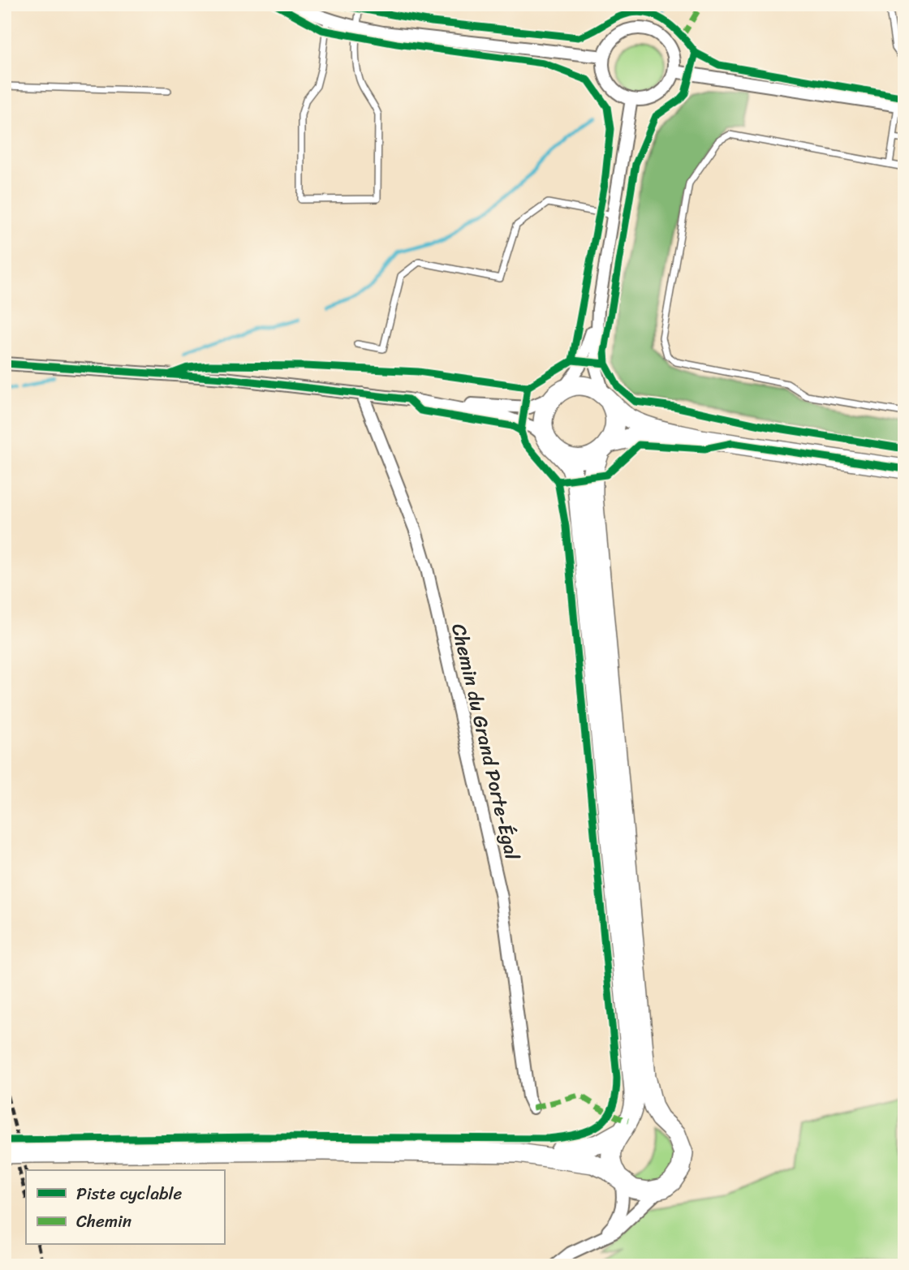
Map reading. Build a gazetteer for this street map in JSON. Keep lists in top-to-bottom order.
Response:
{
  "streets": {
    "street": ["Chemin du Grand Porte-Égal"]
  },
  "legend": ["Piste cyclable", "Chemin"]
}
